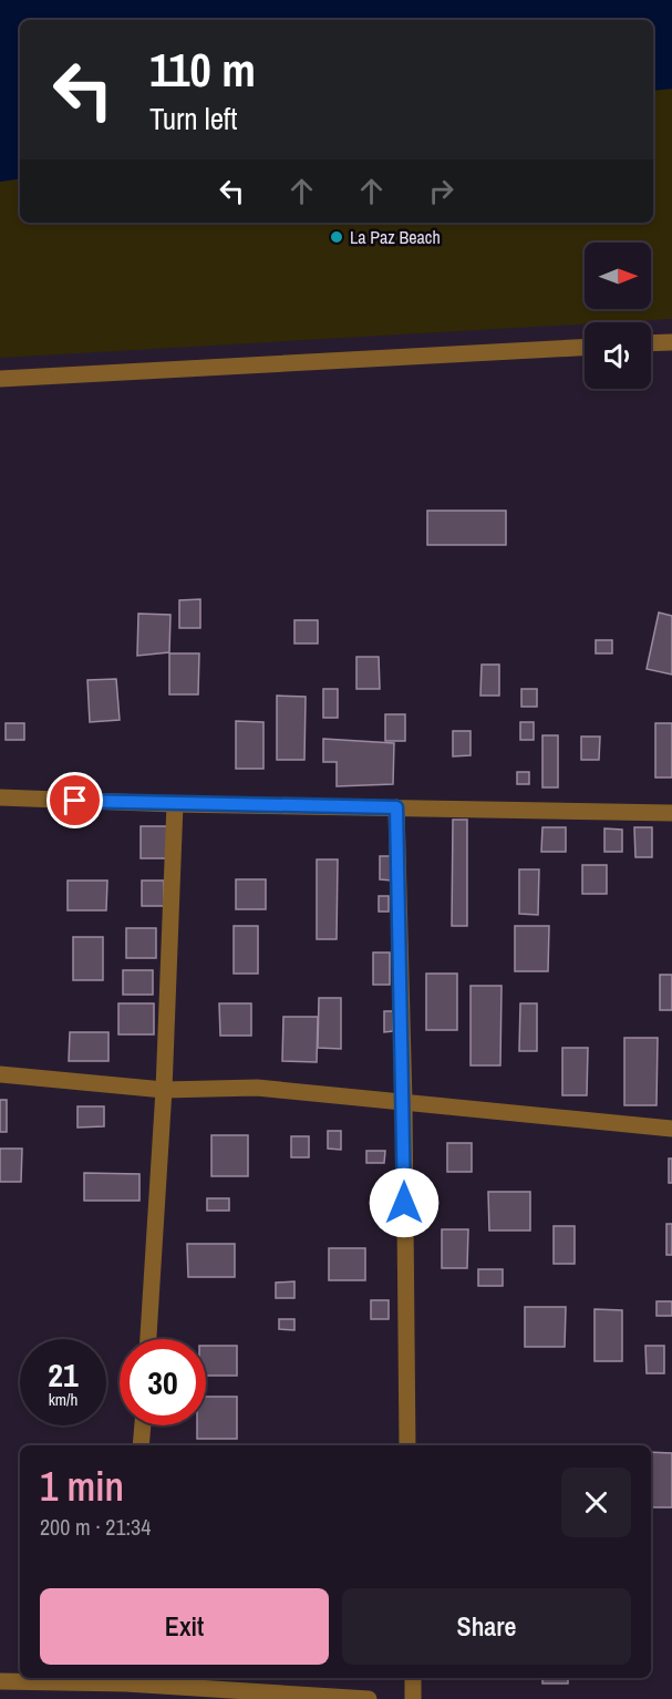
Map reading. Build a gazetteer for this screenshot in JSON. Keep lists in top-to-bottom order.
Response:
{
  "places": ["La Paz Beach"],
  "north": "right",
  "page": {
    "turn": ["110 m", "Turn left"],
    "speed": "21 km/h",
    "limit": "30",
    "heading": ["1 min", "200 m · 21:34"],
    "buttons": ["Exit", "Share"]
  }
}
